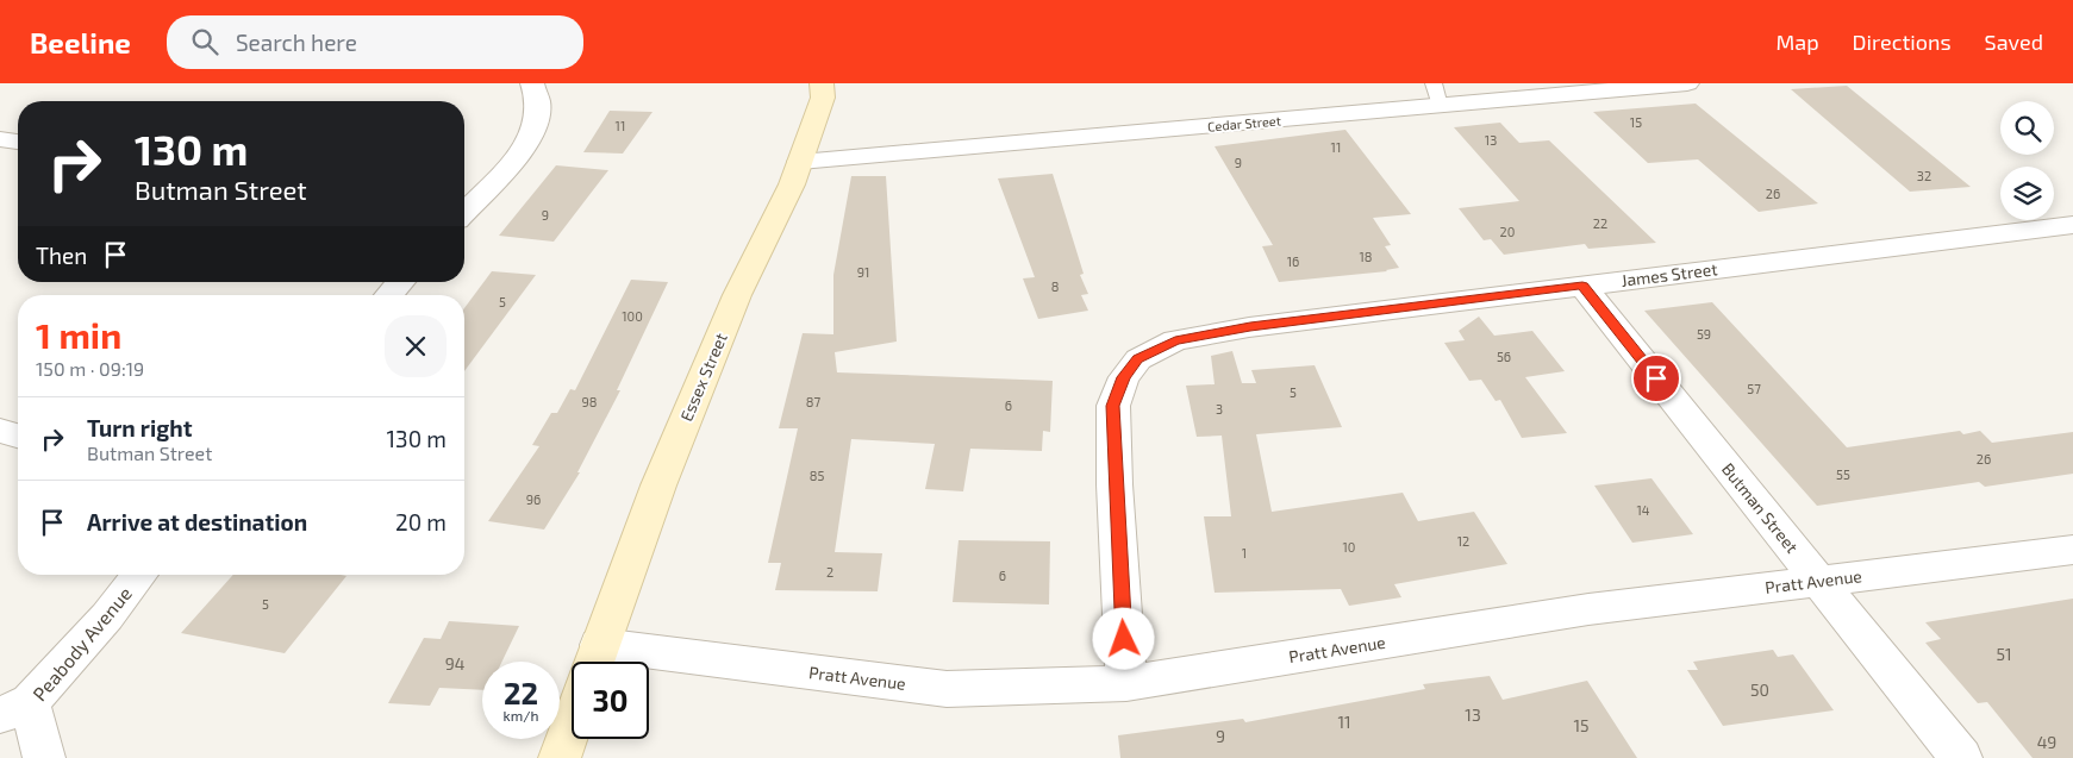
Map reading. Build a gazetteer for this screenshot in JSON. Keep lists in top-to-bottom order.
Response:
{
  "streets": {
    "main road": ["Essex Street"],
    "street": [
      "Cedar Street",
      "James Street",
      "Butman Street",
      "Pratt Avenue",
      "Peabody Avenue"
    ]
  },
  "crossings": [
    ["Cedar Street", "Essex Street"],
    ["James Street", "Butman Street"],
    ["James Street", "Pratt Avenue"],
    ["Essex Street", "Pratt Avenue"],
    ["Butman Street", "Pratt Avenue"]
  ],
  "house_numbers": [
    "15",
    "11",
    "13",
    "11",
    "9",
    "32",
    "26",
    "9",
    "22",
    "20",
    "18",
    "16",
    "91",
    "8",
    "5",
    "100",
    "59",
    "56",
    "57",
    "5",
    "98",
    "87",
    "6",
    "3",
    "26",
    "55",
    "85",
    "96",
    "14",
    "12",
    "10",
    "1",
    "2",
    "6",
    "5",
    "51",
    "94",
    "50",
    "13",
    "11",
    "15",
    "9",
    "49"
  ],
  "page": {
    "header": "Beeline",
    "search": "Search here",
    "nav": ["Map", "Directions", "Saved"],
    "turn": ["130 m", "Butman Street"],
    "then": "Then",
    "heading": ["1 min", "150 m · 09:19"],
    "list": [
      {
        "name": "Turn right",
        "note": "Butman Street",
        "value": "130 m"
      },
      {
        "name": "Arrive at destination",
        "value": "20 m"
      }
    ],
    "speed": "22 km/h",
    "limit": "30"
  }
}
